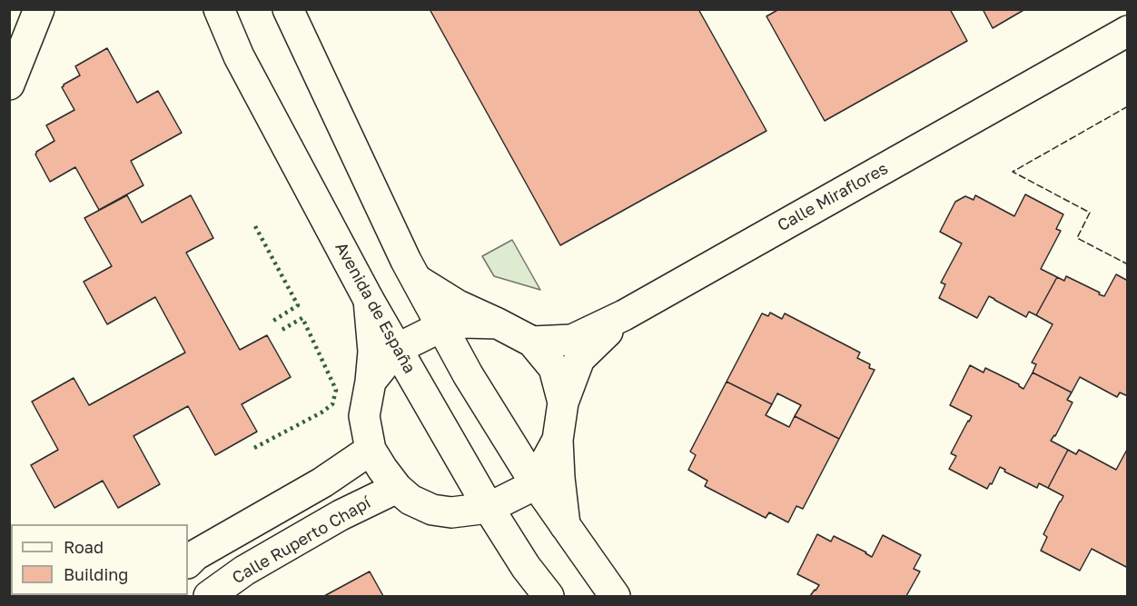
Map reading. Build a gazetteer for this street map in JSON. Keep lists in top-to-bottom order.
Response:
{
  "streets": {
    "street": ["Calle Miraflores", "Avenida de España", "Calle Ruperto Chapí"]
  },
  "legend": ["Road", "Building"]
}
